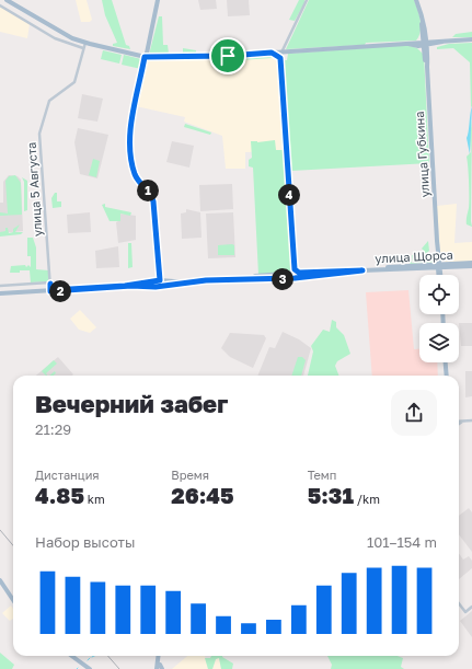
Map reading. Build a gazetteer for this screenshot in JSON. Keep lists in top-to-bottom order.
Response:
{
  "streets": {
    "main road": ["улица Губкина", "улица Щорса"],
    "street": ["улица 5 Августа"]
  },
  "crossings": [
    ["улица Губкина", "улица Щорса"]
  ],
  "page": {
    "pins": [
      "1",
      "4",
      "3",
      "2"
    ],
    "heading": ["Вечерний забег", "21:29"],
    "stats": [
      ["Дистанция", "4.85 km"],
      ["Время", "26:45"],
      ["Темп", "5:31 /km"]
    ],
    "chart": ["Набор высоты", "101–154 m"]
  }
}
